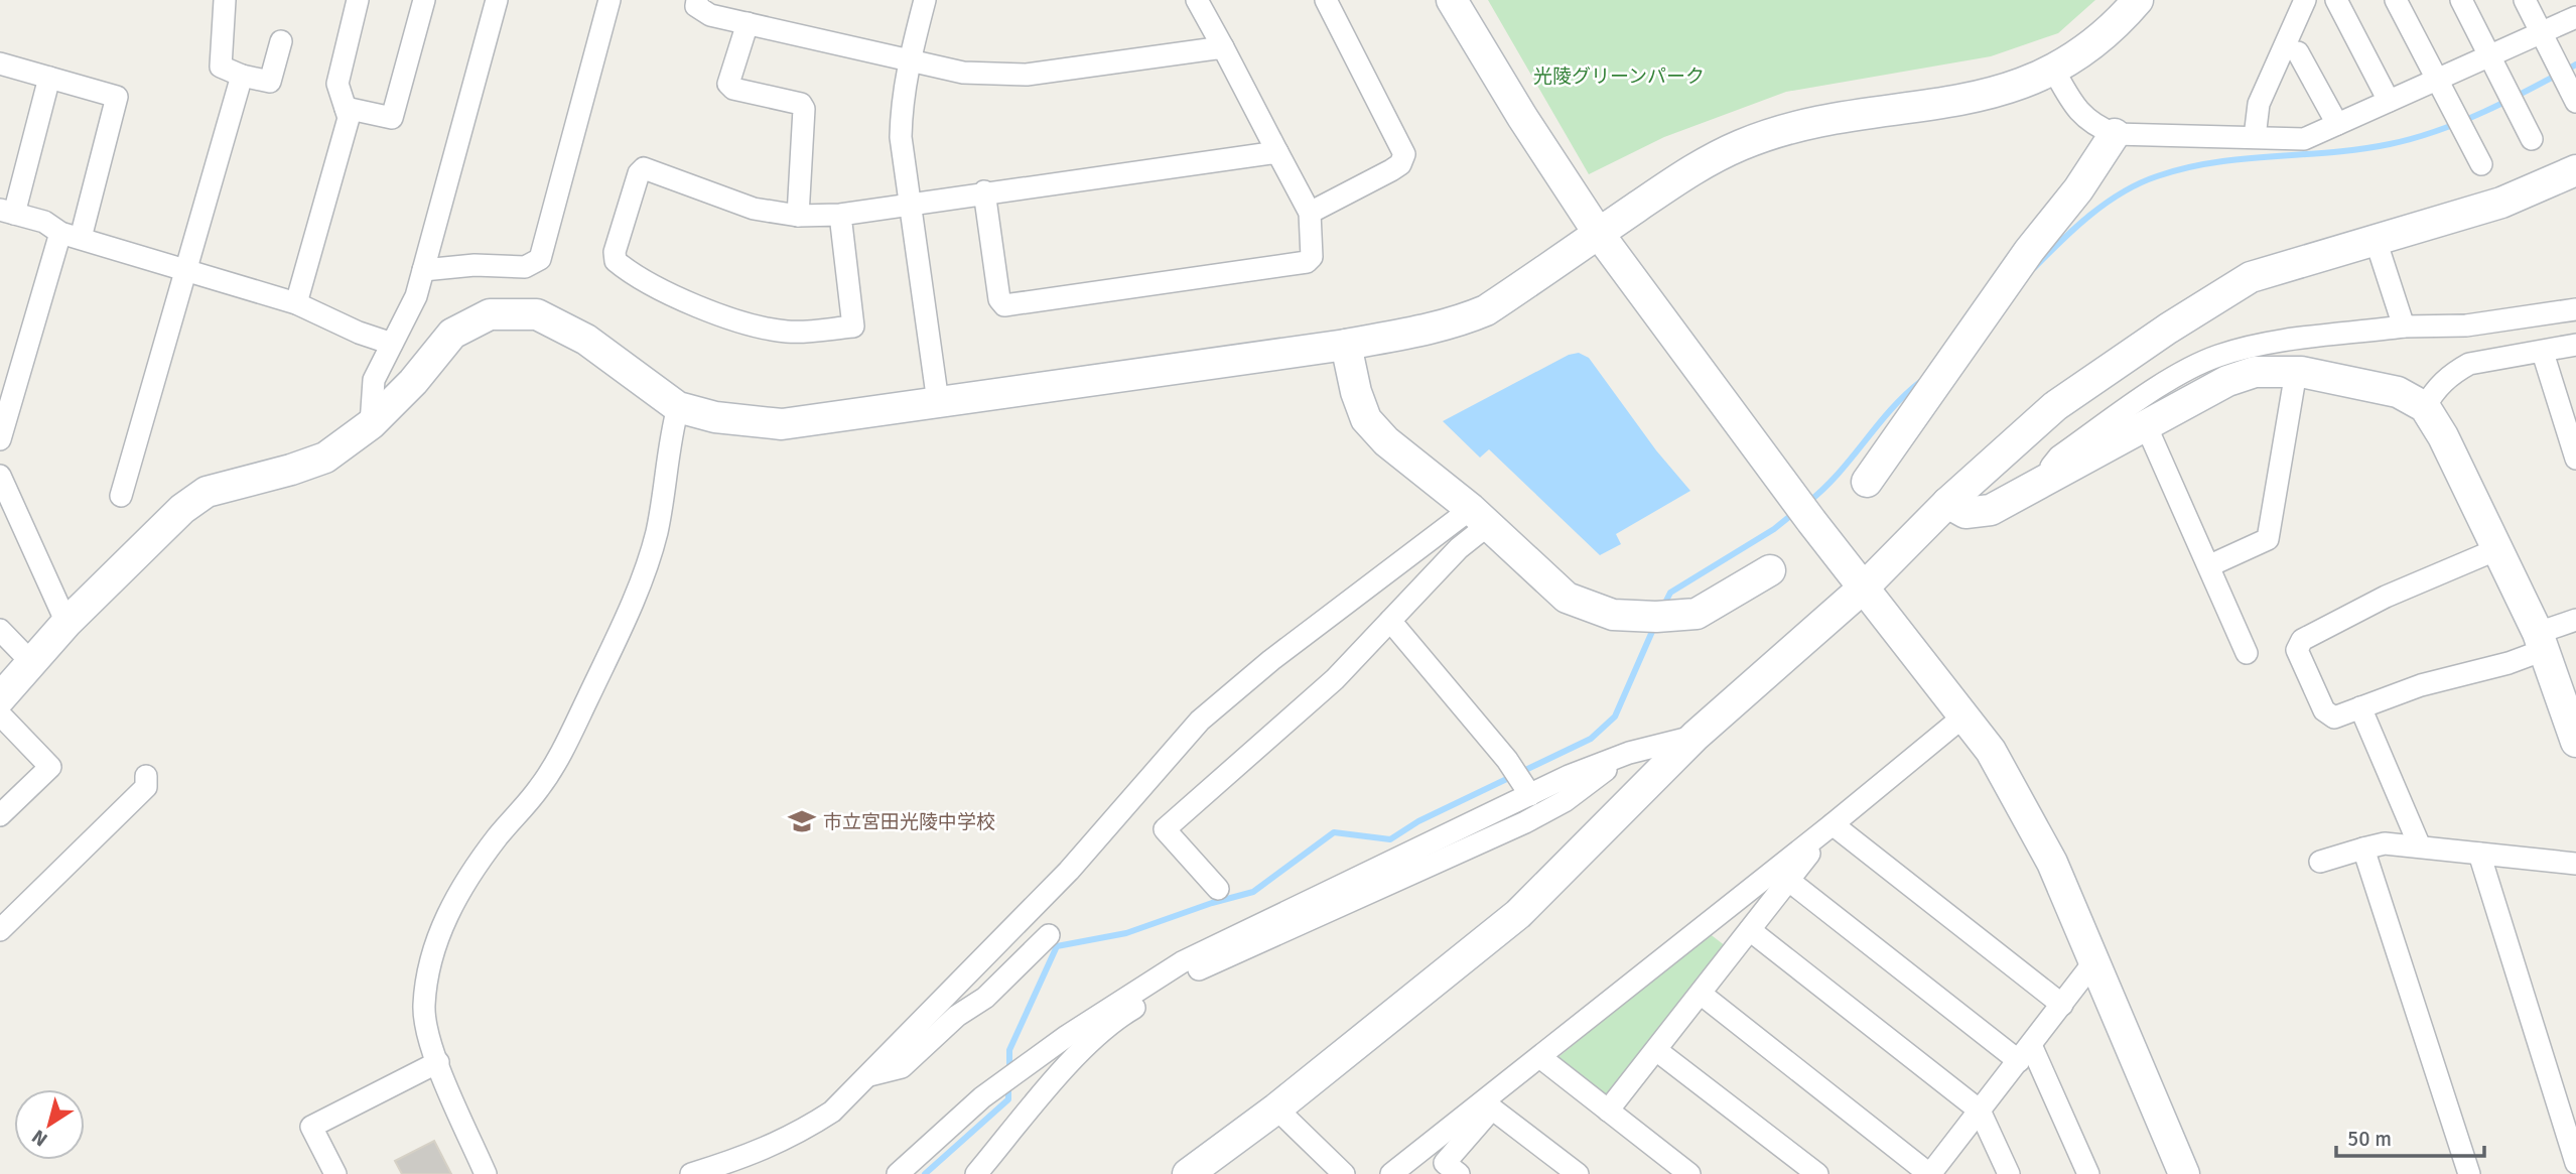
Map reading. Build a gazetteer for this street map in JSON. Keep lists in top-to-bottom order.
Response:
{
  "parks": ["光陵グリーンパーク"],
  "places": {
    "school or university": ["市立宮田光陵中学校"]
  },
  "scale_bar": "50 m",
  "north": "bottom left"
}
